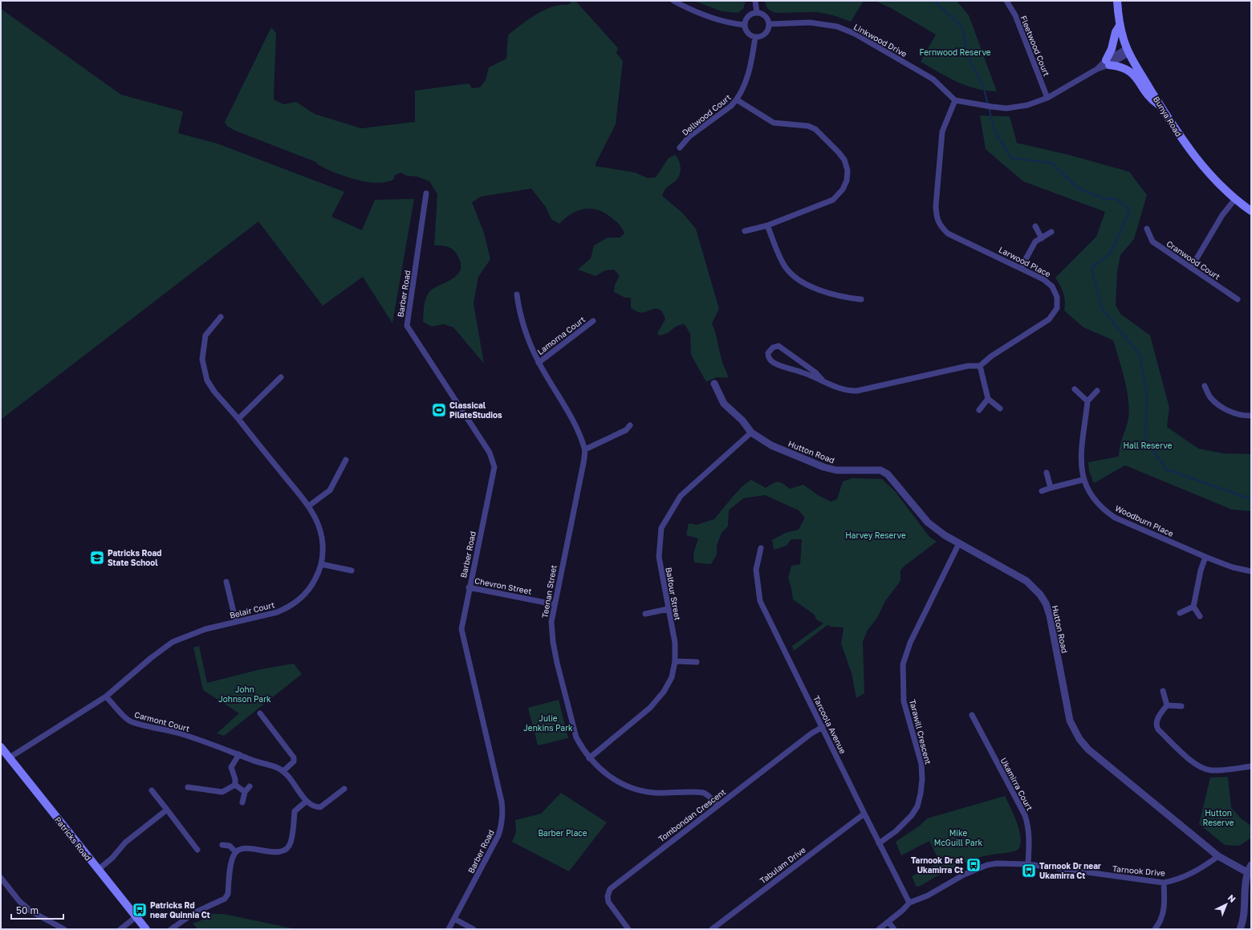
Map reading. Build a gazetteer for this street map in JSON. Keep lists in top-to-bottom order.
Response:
{
  "streets": {
    "main road": ["Bunya Road", "Patricks Road"],
    "street": [
      "Linkwood Drive",
      "Fleetwood Court",
      "Dellwood Court",
      "Cranwood Court",
      "Larwood Place",
      "Barber Road",
      "Lamorna Court",
      "Hutton Road",
      "Woodburn Place",
      "Chevron Street",
      "Teenan Street",
      "Balfour Street",
      "Belair Court",
      "Carmont Court",
      "Tarcoola Avenue",
      "Tarawill Crescent",
      "Ukamirra Court",
      "Tombondan Crescent",
      "Tabulam Drive",
      "Tarnook Drive"
    ]
  },
  "crossings": [
    ["Linkwood Drive", "Dellwood Court"],
    ["Linkwood Drive", "Larwood Place"],
    ["Barber Road", "Chevron Street"],
    ["Hutton Road", "Balfour Street"],
    ["Hutton Road", "Tarawill Crescent"],
    ["Hutton Road", "Tarnook Drive"],
    ["Chevron Street", "Teenan Street"],
    ["Teenan Street", "Balfour Street"],
    ["Teenan Street", "Tombondan Crescent"],
    ["Belair Court", "Carmont Court"],
    ["Belair Court", "Patricks Road"],
    ["Tarcoola Avenue", "Tarawill Crescent"],
    ["Tarcoola Avenue", "Tombondan Crescent"],
    ["Tarcoola Avenue", "Tabulam Drive"],
    ["Tarcoola Avenue", "Tarnook Drive"],
    ["Ukamirra Court", "Tarnook Drive"]
  ],
  "parks": [
    "Fernwood Reserve",
    "Hall Reserve",
    "Harvey Reserve",
    "John Johnson Park",
    "Julie Jenkins Park",
    "Hutton Reserve",
    "Barber Place",
    "Mike McGuill Park"
  ],
  "places": {
    "sports": ["Classical PilateStudios"],
    "school or university": ["Patricks Road State School"],
    "bus stop": ["Tarnook Dr at Ukamirra Ct", "Tarnook Dr near Ukamirra Ct", "Patricks Rd near Quinnia Ct"]
  },
  "scale_bar": "50 m",
  "north": "top right"
}
